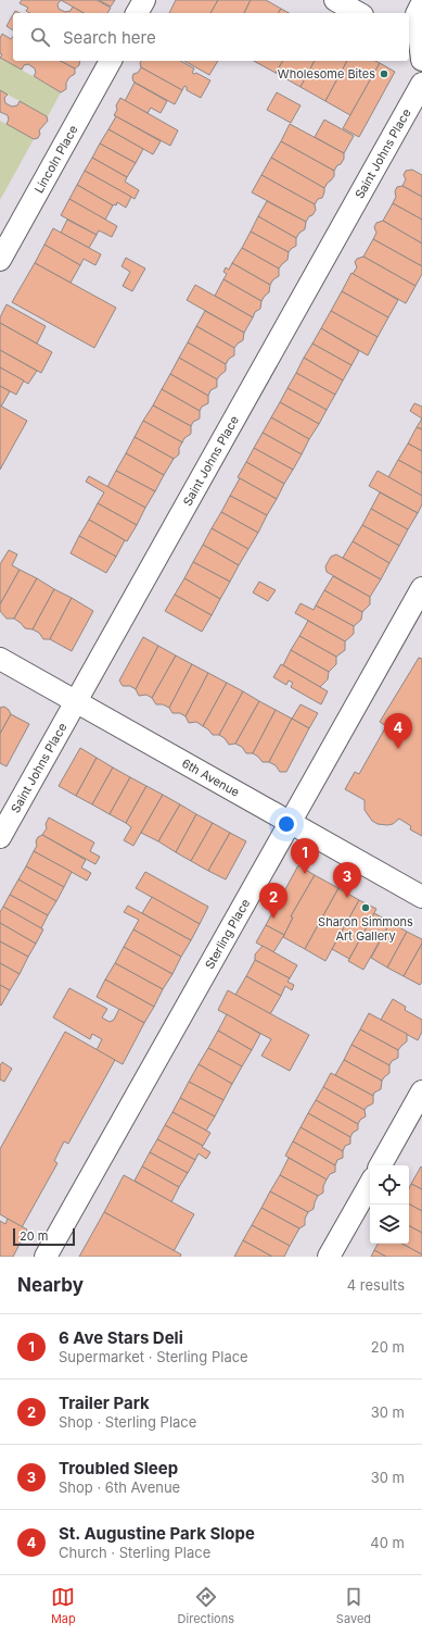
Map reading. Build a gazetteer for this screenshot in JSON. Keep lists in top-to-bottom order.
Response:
{
  "streets": {
    "street": [
      "Saint Johns Place",
      "Lincoln Place",
      "6th Avenue",
      "Sterling Place"
    ]
  },
  "crossings": [
    ["Saint Johns Place", "6th Avenue"],
    ["6th Avenue", "Sterling Place"]
  ],
  "places": ["Wholesome Bites", "Sharon Simmons Art Gallery"],
  "scale_bar": "20 m",
  "page": {
    "search": "Search here",
    "pins": [
      "4",
      "1",
      "3",
      "2"
    ],
    "scale": "20 m",
    "heading": ["Nearby", "4 results"],
    "list": [
      {
        "mark": "1",
        "name": "6 Ave Stars Deli",
        "note": "Supermarket · Sterling Place",
        "value": "20 m"
      },
      {
        "mark": "2",
        "name": "Trailer Park",
        "note": "Shop · Sterling Place",
        "value": "30 m"
      },
      {
        "mark": "3",
        "name": "Troubled Sleep",
        "note": "Shop · 6th Avenue",
        "value": "30 m"
      },
      {
        "mark": "4",
        "name": "St. Augustine Park Slope",
        "note": "Church · Sterling Place",
        "value": "40 m"
      }
    ],
    "nav": ["Map", "Directions", "Saved"]
  }
}
